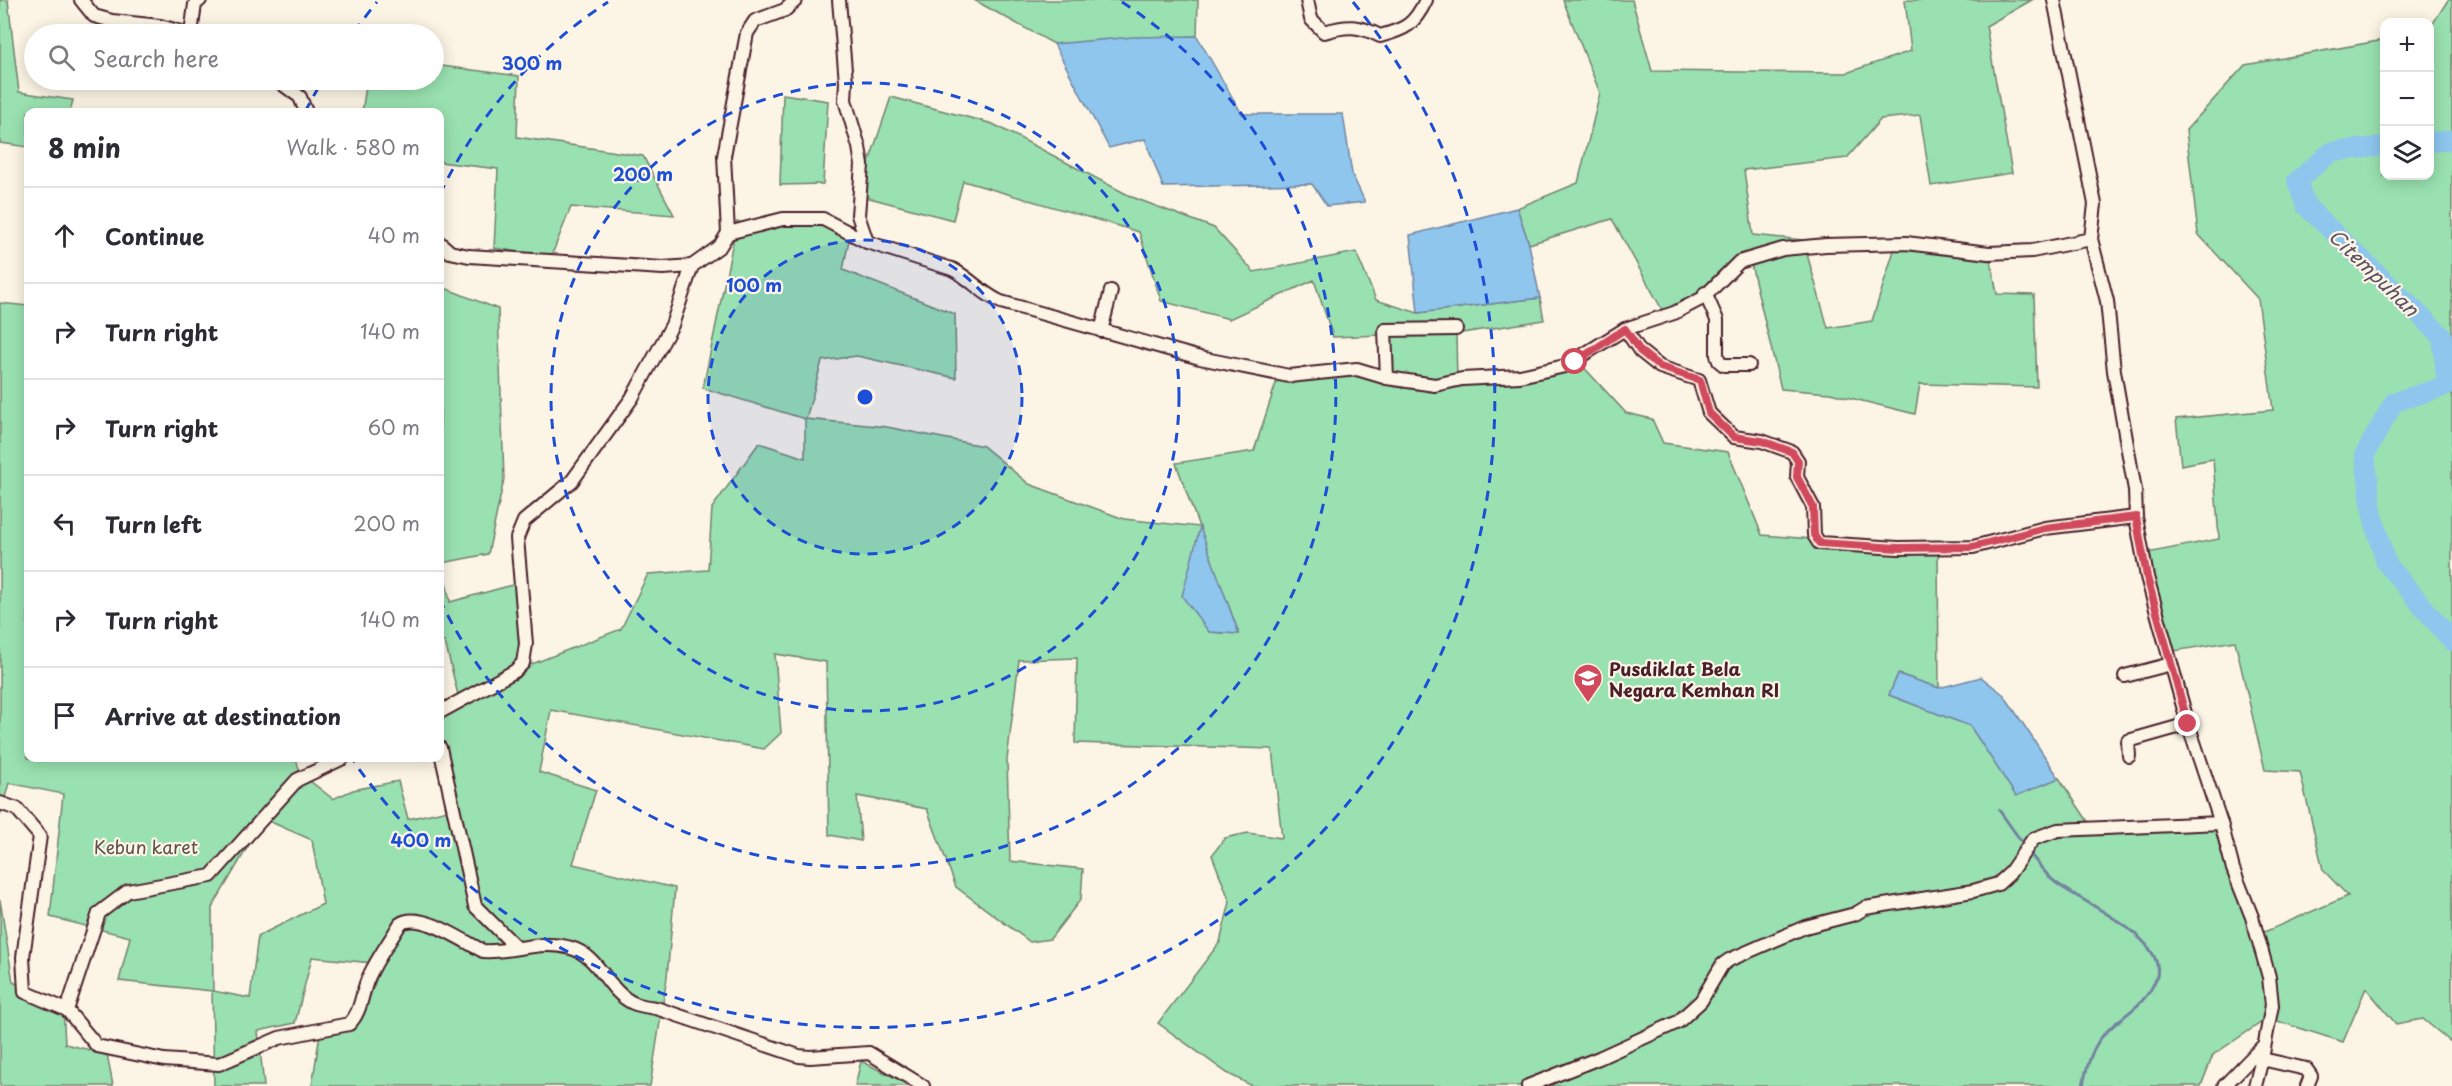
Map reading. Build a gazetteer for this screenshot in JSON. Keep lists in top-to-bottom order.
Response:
{
  "water": ["Citempuhan"],
  "parks": ["Kebun karet"],
  "places": {
    "school or university": ["Pusdiklat Bela Negara Kemhan RI"]
  },
  "page": {
    "map_buttons": ["+", "−"],
    "search": "Search here",
    "heading": ["8 min", "Walk · 580 m"],
    "list": [
      ["Continue", "40 m"],
      ["Turn right", "140 m"],
      ["Turn right", "60 m"],
      ["Turn left", "200 m"],
      ["Turn right", "140 m"],
      "Arrive at destination"
    ]
  },
  "rings": [
    "300 m",
    "200 m",
    "100 m",
    "400 m"
  ]
}
